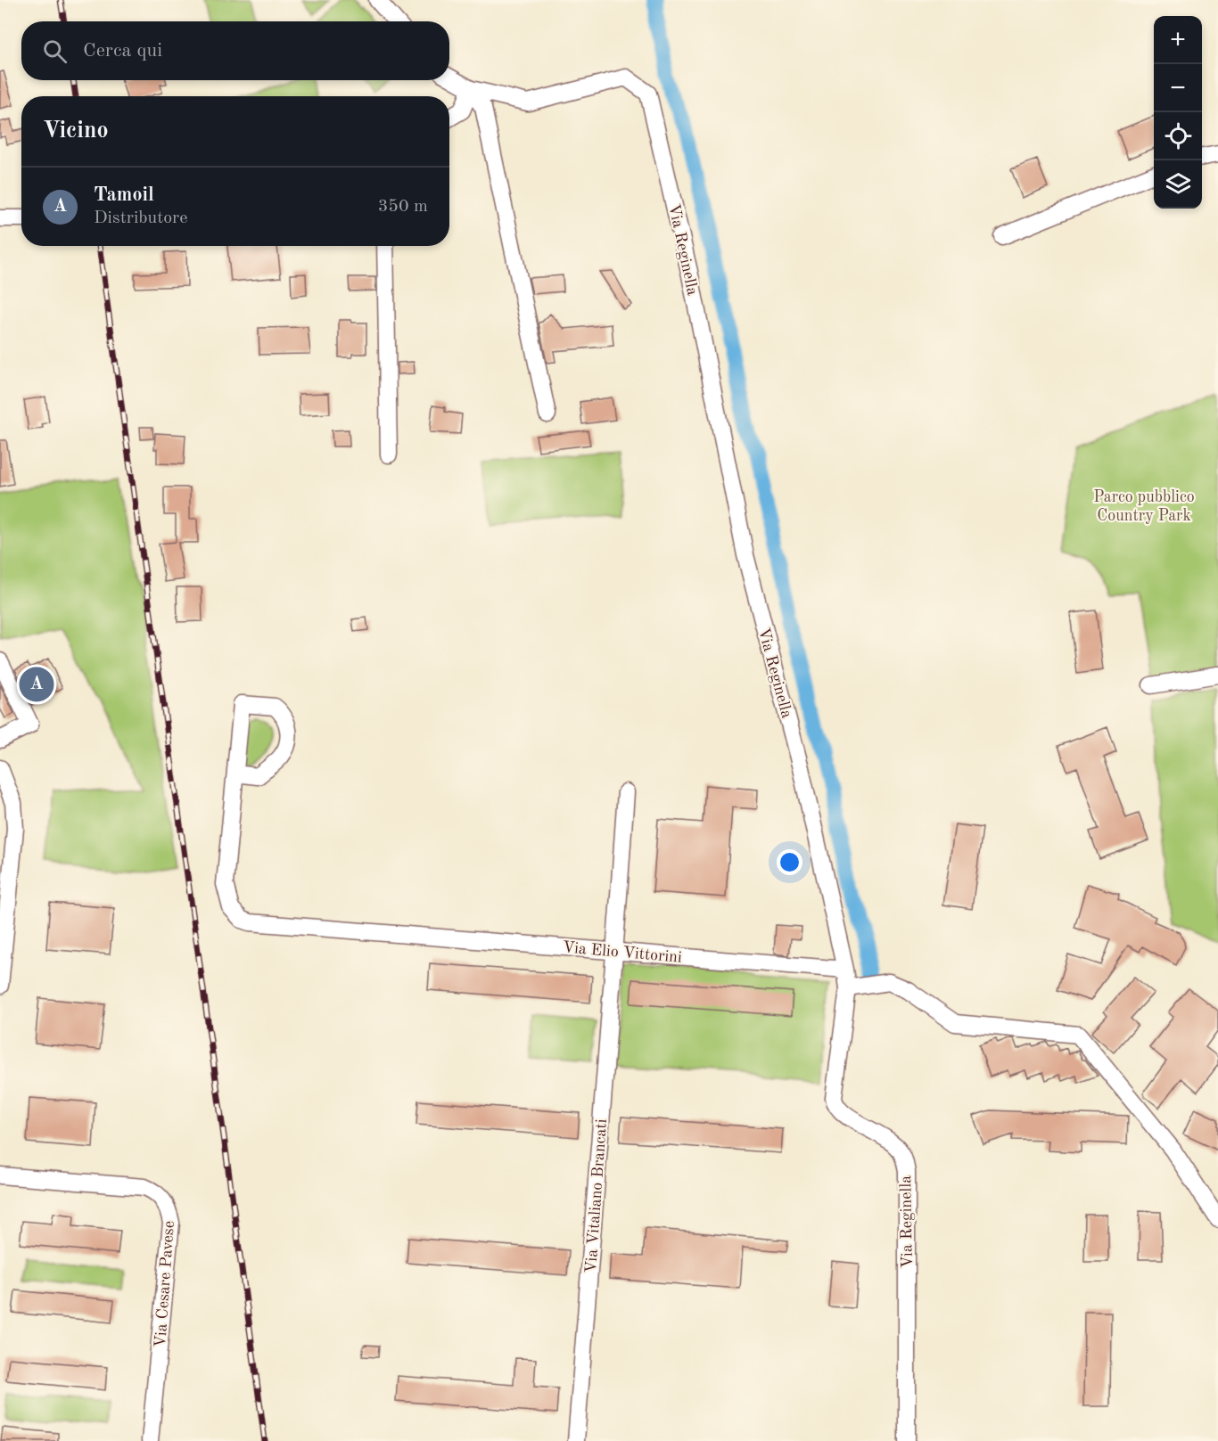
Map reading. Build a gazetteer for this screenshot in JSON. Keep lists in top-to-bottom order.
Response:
{
  "streets": {
    "street": [
      "Via Reginella",
      "Via Elio Vittorini",
      "Via Vitaliano Brancati",
      "Via Cesare Pavese"
    ]
  },
  "crossings": [
    ["Via Reginella", "Via Elio Vittorini"],
    ["Via Elio Vittorini", "Via Vitaliano Brancati"]
  ],
  "parks": ["Parco pubblico Country Park"],
  "page": {
    "map_buttons": ["+", "−"],
    "search": "Cerca qui",
    "heading": "Vicino",
    "list": [
      {
        "mark": "A",
        "name": "Tamoil",
        "note": "Distributore",
        "value": "350 m"
      }
    ],
    "pins": "A"
  }
}
